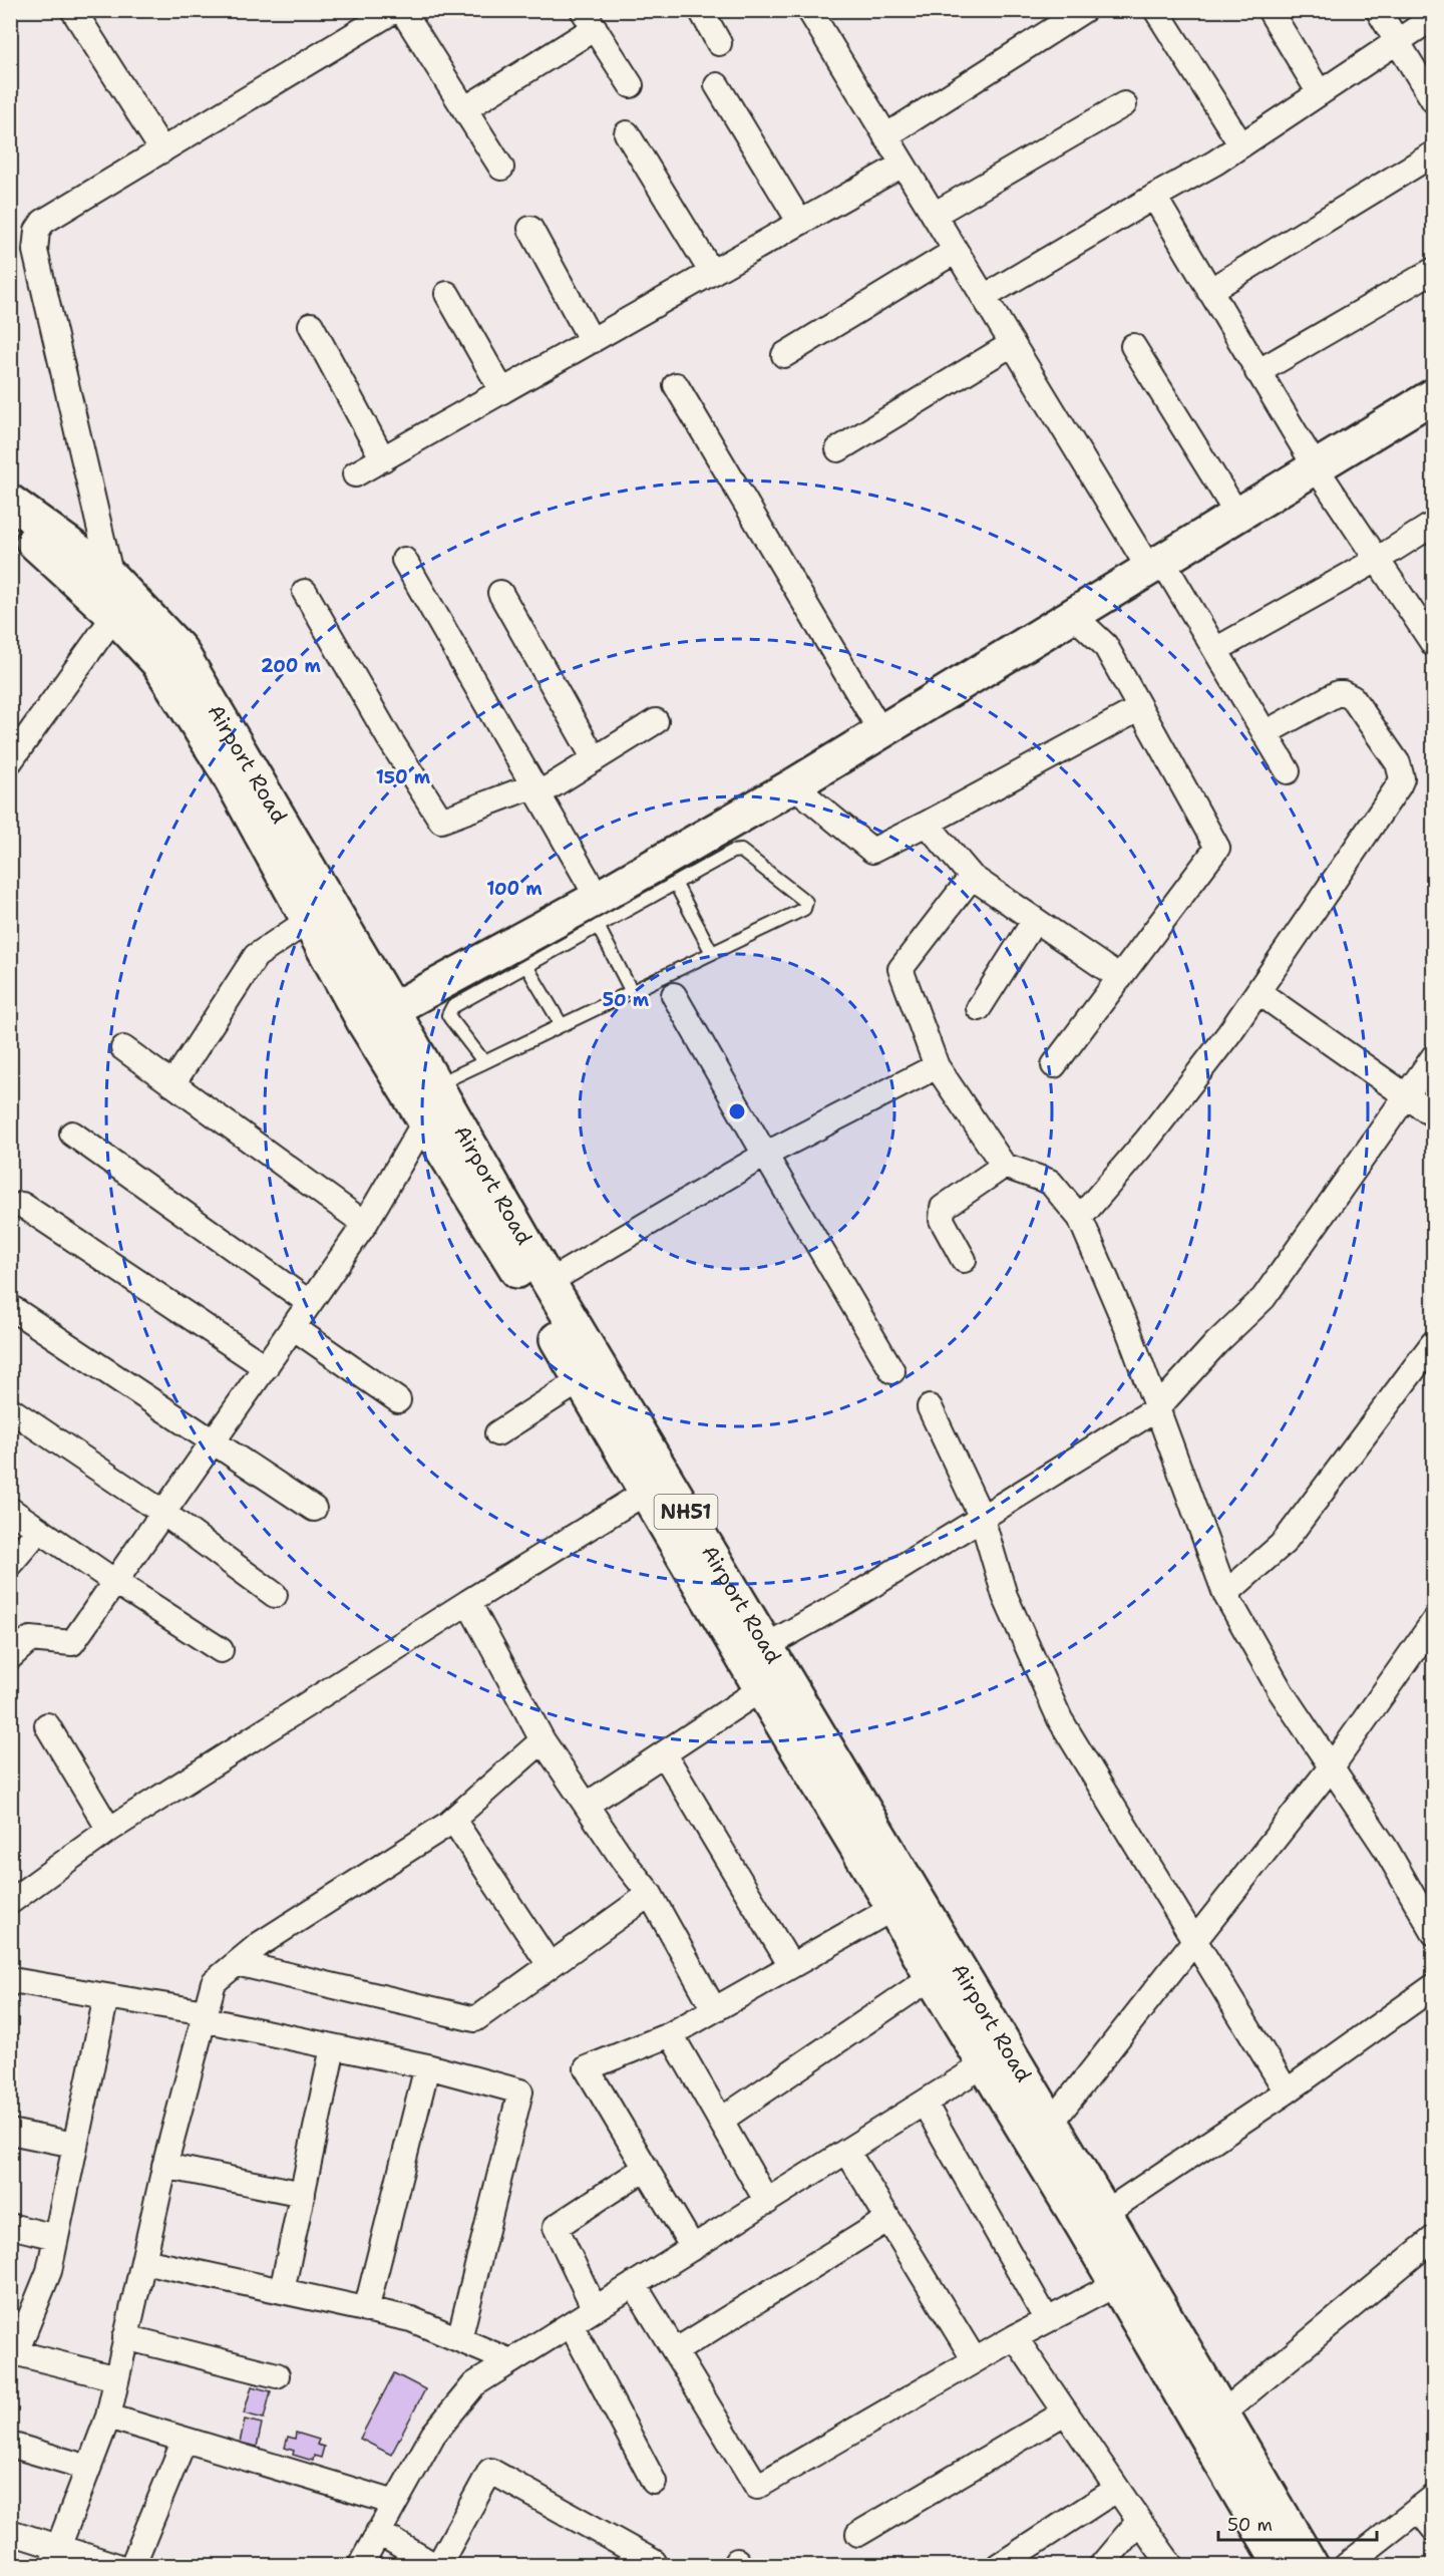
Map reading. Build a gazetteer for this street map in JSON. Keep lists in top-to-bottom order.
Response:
{
  "streets": {
    "main road": ["Airport Road", "NH51"]
  },
  "scale_bar": "50 m",
  "rings": [
    "200 m",
    "150 m",
    "100 m",
    "50 m"
  ]
}
